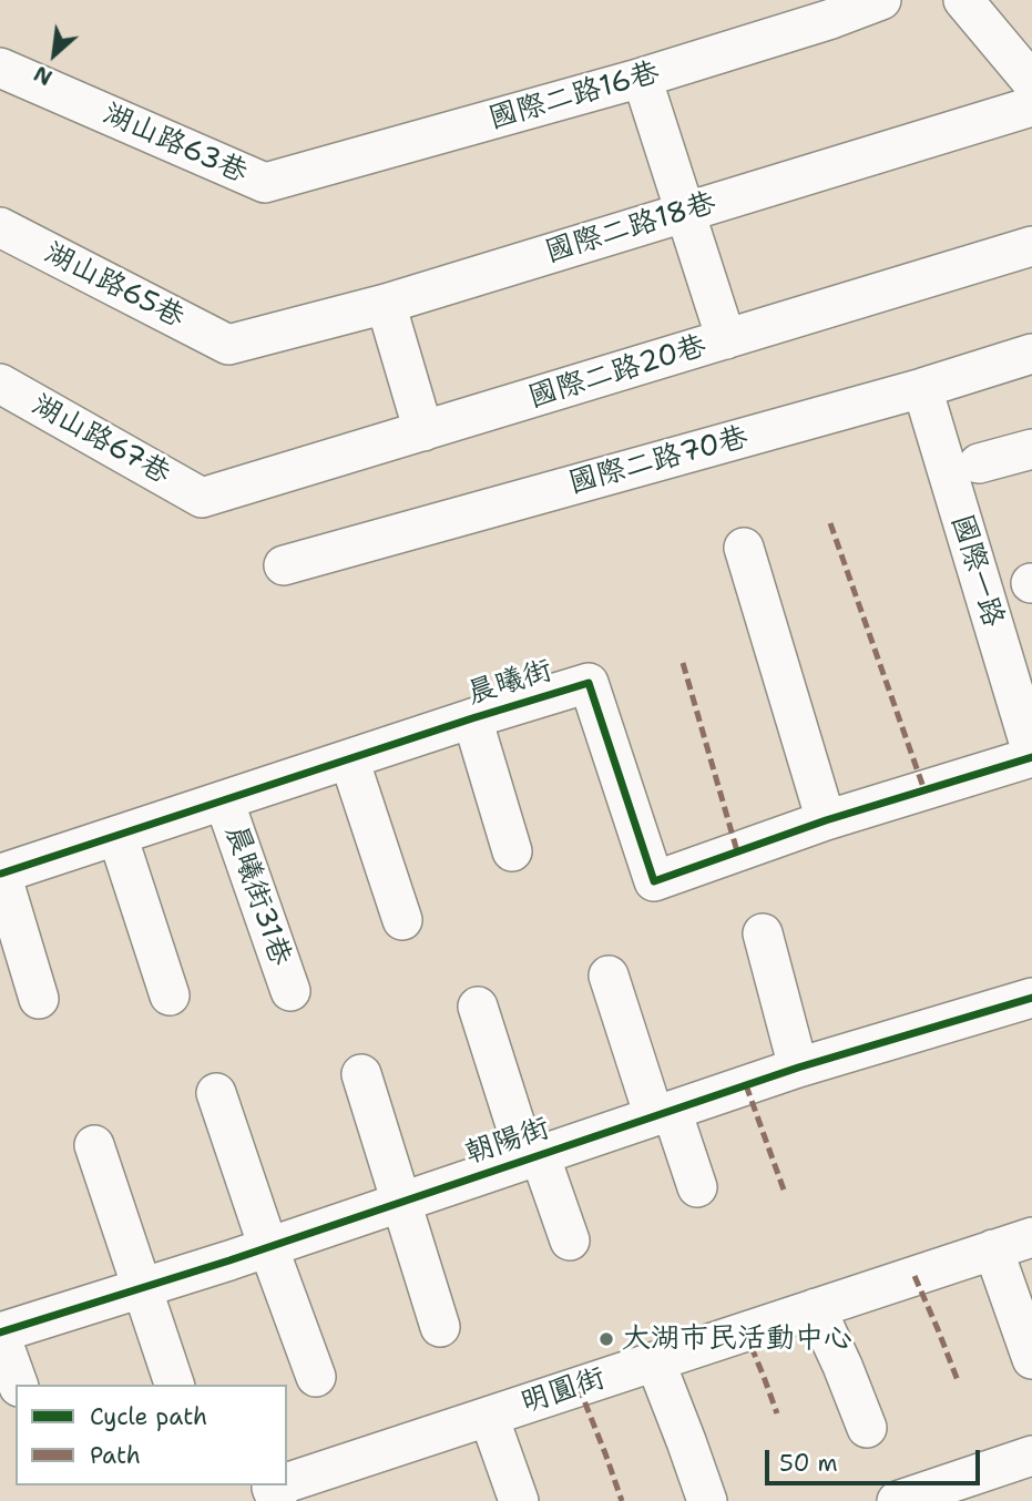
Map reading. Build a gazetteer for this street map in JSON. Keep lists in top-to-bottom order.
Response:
{
  "streets": {
    "street": [
      "國際二路16巷",
      "湖山路63巷",
      "國際二路18巷",
      "湖山路65巷",
      "國際二路20巷",
      "湖山路67巷",
      "國際二路70巷",
      "國際一路",
      "晨曦街",
      "晨曦街31巷",
      "朝陽街",
      "明圓街"
    ]
  },
  "crossings": [
    ["國際二路16巷", "湖山路63巷"],
    ["國際二路18巷", "湖山路65巷"],
    ["國際二路20巷", "湖山路67巷"],
    ["國際二路70巷", "國際一路"],
    ["國際一路", "晨曦街"],
    ["晨曦街", "晨曦街31巷"]
  ],
  "places": ["大湖市民活動中心"],
  "legend": ["Cycle path", "Path"],
  "scale_bar": "50 m",
  "north": "bottom left"
}
